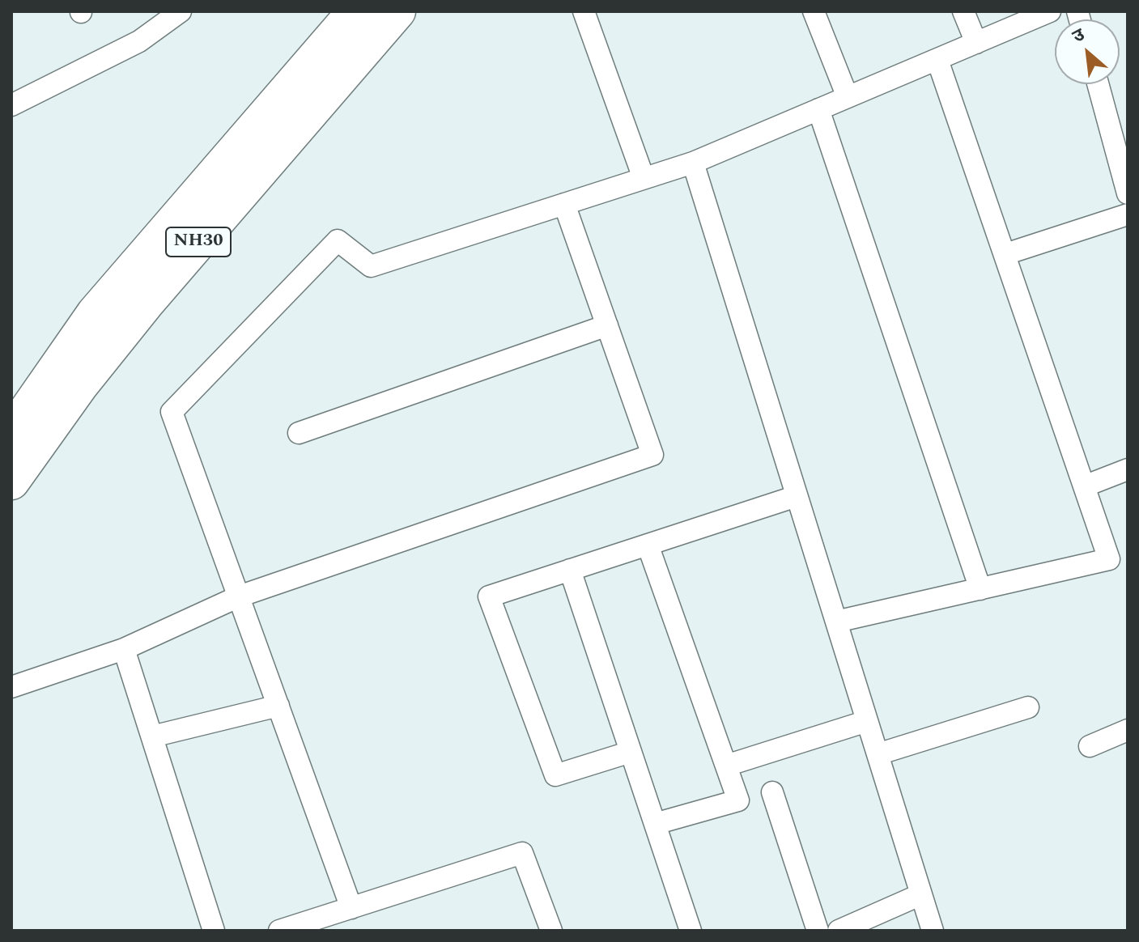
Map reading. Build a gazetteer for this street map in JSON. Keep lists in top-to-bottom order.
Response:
{
  "streets": {
    "highway": ["NH30"]
  },
  "north": "top left"
}
